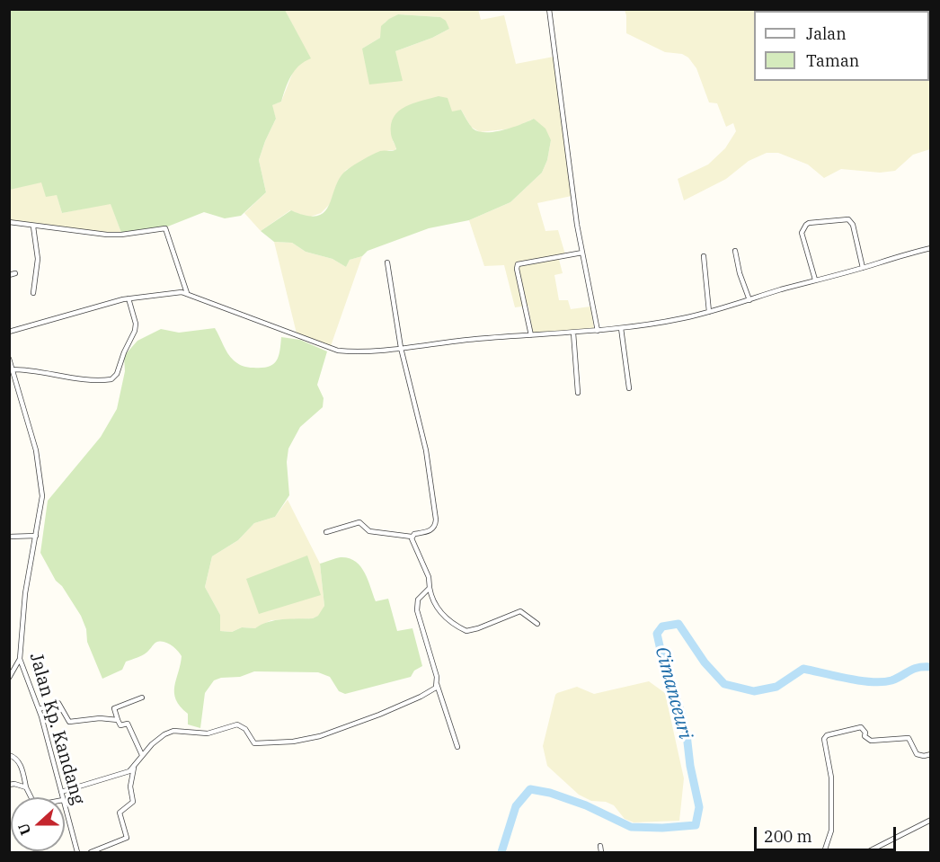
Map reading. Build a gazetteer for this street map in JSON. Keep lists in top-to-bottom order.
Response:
{
  "streets": {
    "street": ["Jalan Kp. Kandang"]
  },
  "water": ["Cimanceuri"],
  "legend": ["Jalan", "Taman"],
  "scale_bar": "200 m",
  "north": "left"
}
